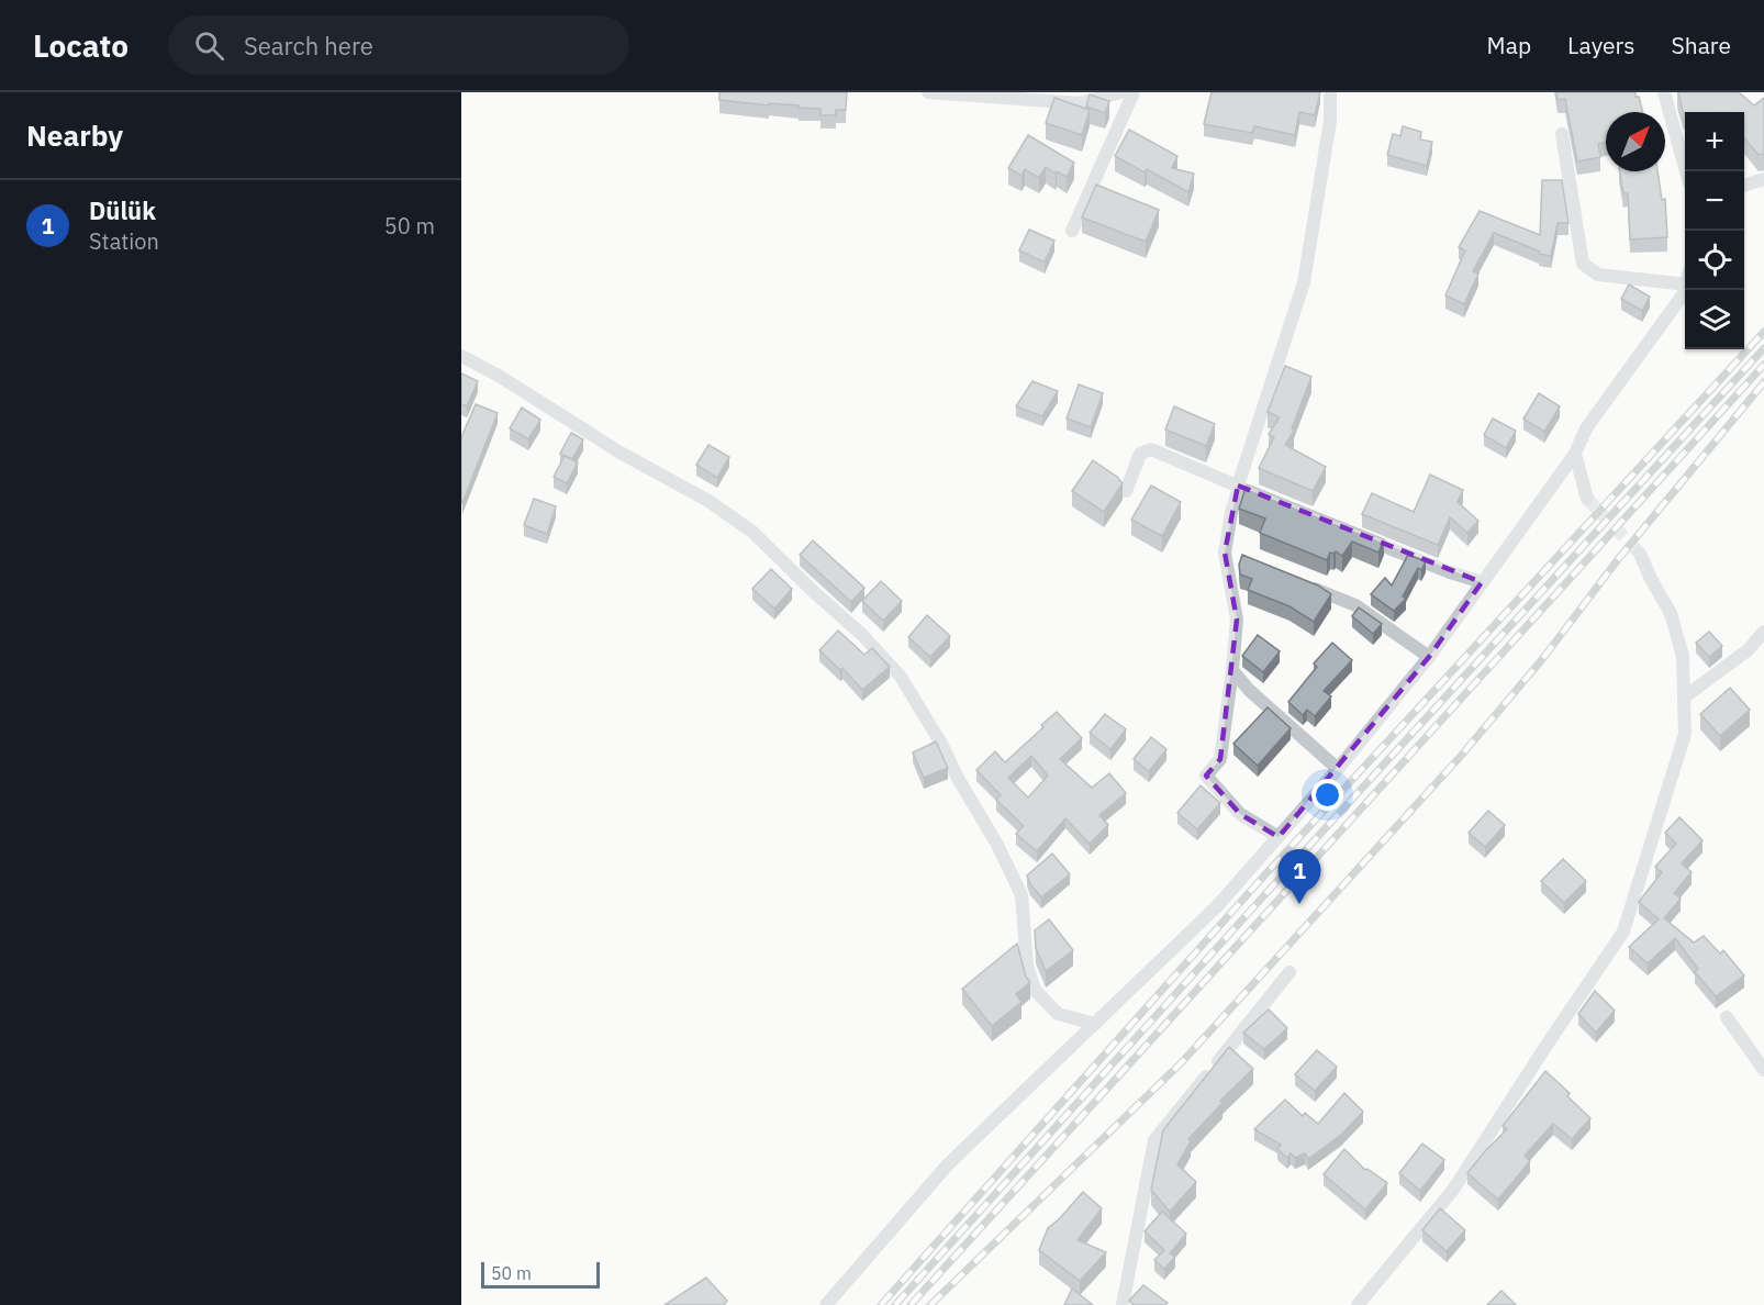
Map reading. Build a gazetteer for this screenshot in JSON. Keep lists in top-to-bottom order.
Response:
{
  "scale_bar": "50 m",
  "north": "top right",
  "page": {
    "header": "Locato",
    "search": "Search here",
    "nav": ["Map", "Layers", "Share"],
    "heading": "Nearby",
    "map_buttons": ["+", "−"],
    "list": [
      {
        "mark": "1",
        "name": "Dülük",
        "note": "Station",
        "value": "50 m"
      }
    ],
    "pins": "1",
    "scale": "50 m"
  }
}
